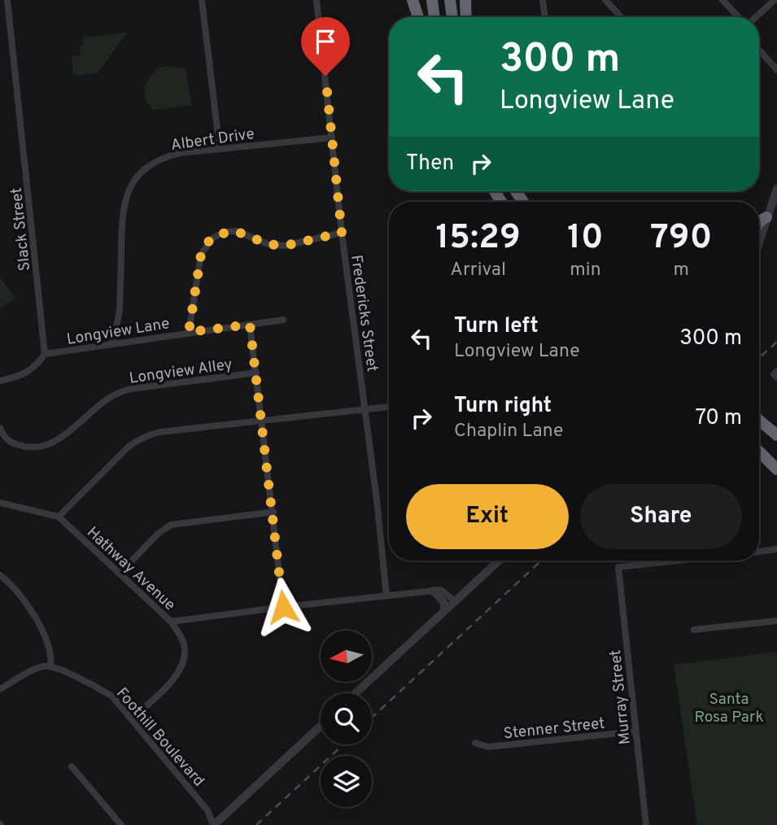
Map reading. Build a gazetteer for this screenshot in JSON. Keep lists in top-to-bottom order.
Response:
{
  "streets": {
    "street": [
      "Albert Drive",
      "Slack Street",
      "Fredericks Street",
      "Longview Lane",
      "Longview Alley",
      "Hathway Avenue",
      "Murray Street",
      "Stenner Street",
      "Foothill Boulevard"
    ]
  },
  "crossings": [
    ["Albert Drive", "Fredericks Street"],
    ["Albert Drive", "Longview Lane"],
    ["Slack Street", "Longview Lane"],
    ["Fredericks Street", "Hathway Avenue"],
    ["Murray Street", "Stenner Street"]
  ],
  "parks": ["Santa Rosa Park"],
  "north": "left",
  "page": {
    "turn": ["300 m", "Longview Lane"],
    "then": "Then",
    "eta": [
      "15:29",
      "Arrival",
      "10",
      "min",
      "790",
      "m"
    ],
    "list": [
      {
        "name": "Turn left",
        "note": "Longview Lane",
        "value": "300 m"
      },
      {
        "name": "Turn right",
        "note": "Chaplin Lane",
        "value": "70 m"
      }
    ],
    "buttons": ["Exit", "Share"]
  }
}
